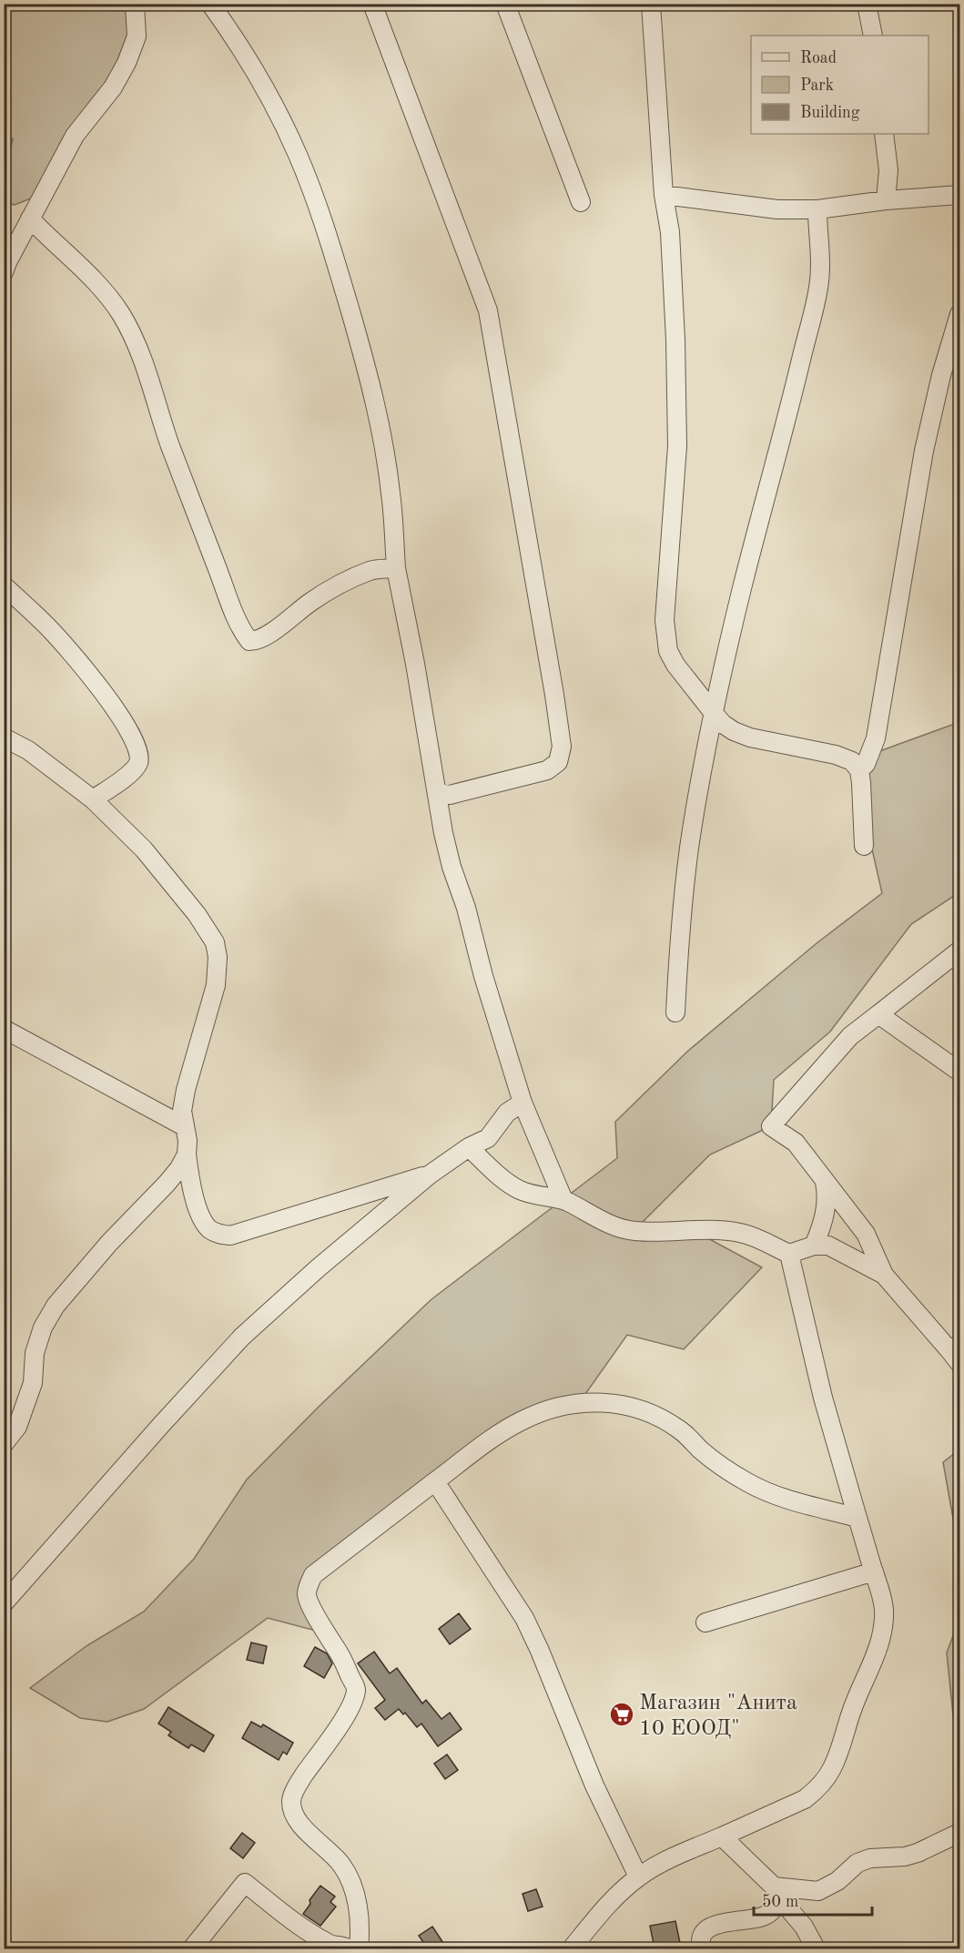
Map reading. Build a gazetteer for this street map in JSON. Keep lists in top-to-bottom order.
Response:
{
  "places": {
    "supermarket": ["Магазин \"Анита 10 ЕООД\""]
  },
  "legend": ["Road", "Park", "Building"],
  "scale_bar": "50 m"
}
